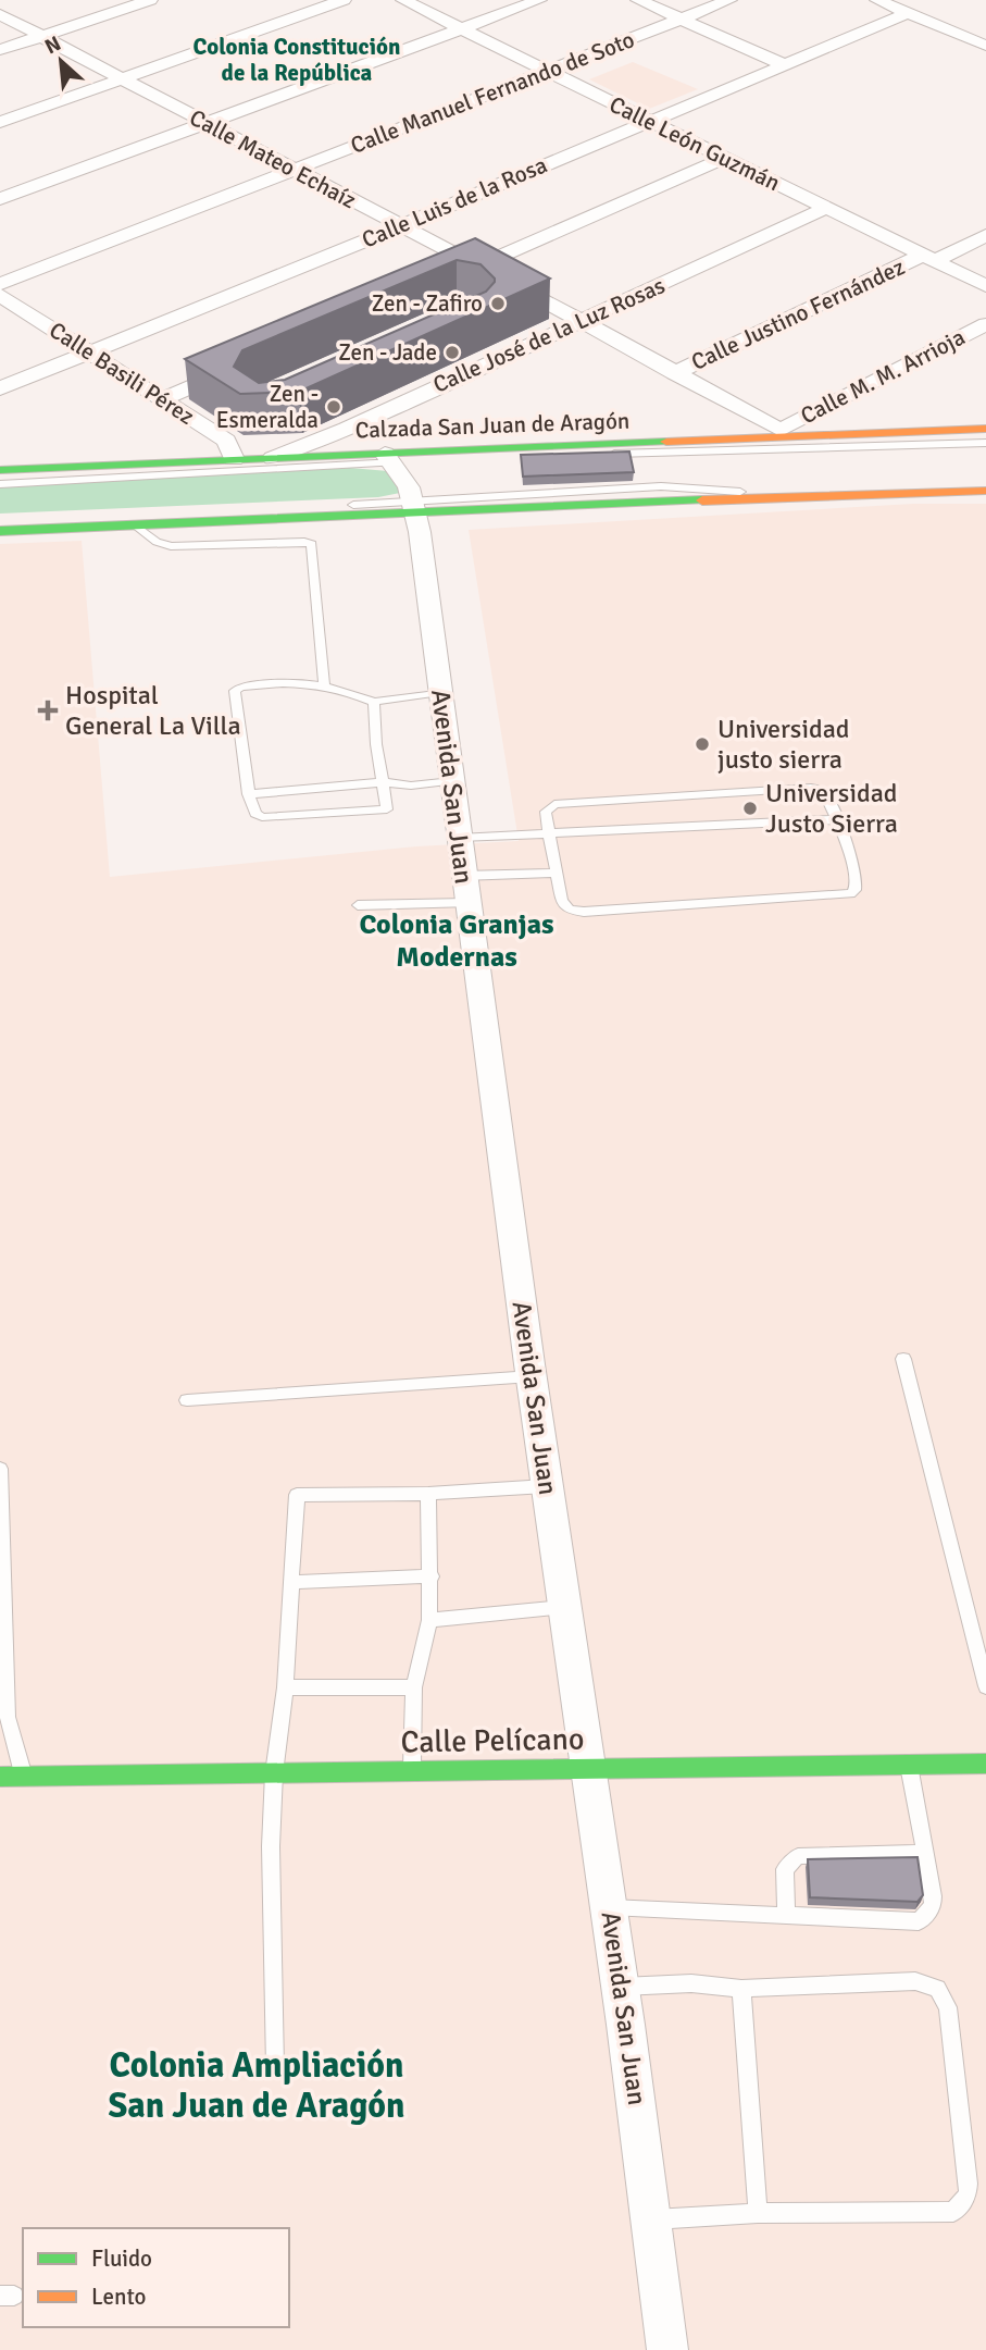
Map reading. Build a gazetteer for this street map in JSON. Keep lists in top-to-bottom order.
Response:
{
  "streets": {
    "main road": ["Calzada San Juan de Aragón", "Calle Pelícano"],
    "street": [
      "Calle Manuel Fernando de Soto",
      "Calle León Guzmán",
      "Calle Mateo Echaíz",
      "Calle Luis de la Rosa",
      "Calle Justino Fernández",
      "Calle José de la Luz Rosas",
      "Calle Basili Pérez",
      "Calle M. M. Arrioja",
      "Avenida San Juan"
    ]
  },
  "crossings": [
    ["Calle Manuel Fernando de Soto", "Calle León Guzmán"],
    ["Calle Manuel Fernando de Soto", "Calle Mateo Echaíz"],
    ["Calle León Guzmán", "Calle Luis de la Rosa"],
    ["Calle León Guzmán", "Calle Justino Fernández"],
    ["Calle León Guzmán", "Calle José de la Luz Rosas"],
    ["Calle Mateo Echaíz", "Calle Luis de la Rosa"],
    ["Calle Mateo Echaíz", "Calle Justino Fernández"],
    ["Calle Mateo Echaíz", "Calle José de la Luz Rosas"],
    ["Calle Mateo Echaíz", "Calle M. M. Arrioja"],
    ["Calle Luis de la Rosa", "Calle Basili Pérez"],
    ["Calle José de la Luz Rosas", "Calzada San Juan de Aragón"],
    ["Calle Basili Pérez", "Calzada San Juan de Aragón"],
    ["Calzada San Juan de Aragón", "Avenida San Juan"],
    ["Avenida San Juan", "Calle Pelícano"]
  ],
  "districts": ["Colonia Constitución de la República", "Colonia Granjas Modernas", "Colonia Ampliación San Juan de Aragón"],
  "places": {
    "other": [
      "Zen - Zafiro",
      "Zen - Jade",
      "Zen - Esmeralda",
      "Universidad justo sierra",
      "Universidad Justo Sierra"
    ],
    "health": ["Hospital General La Villa"]
  },
  "legend": ["Fluido", "Lento"],
  "north": "top left"
}
